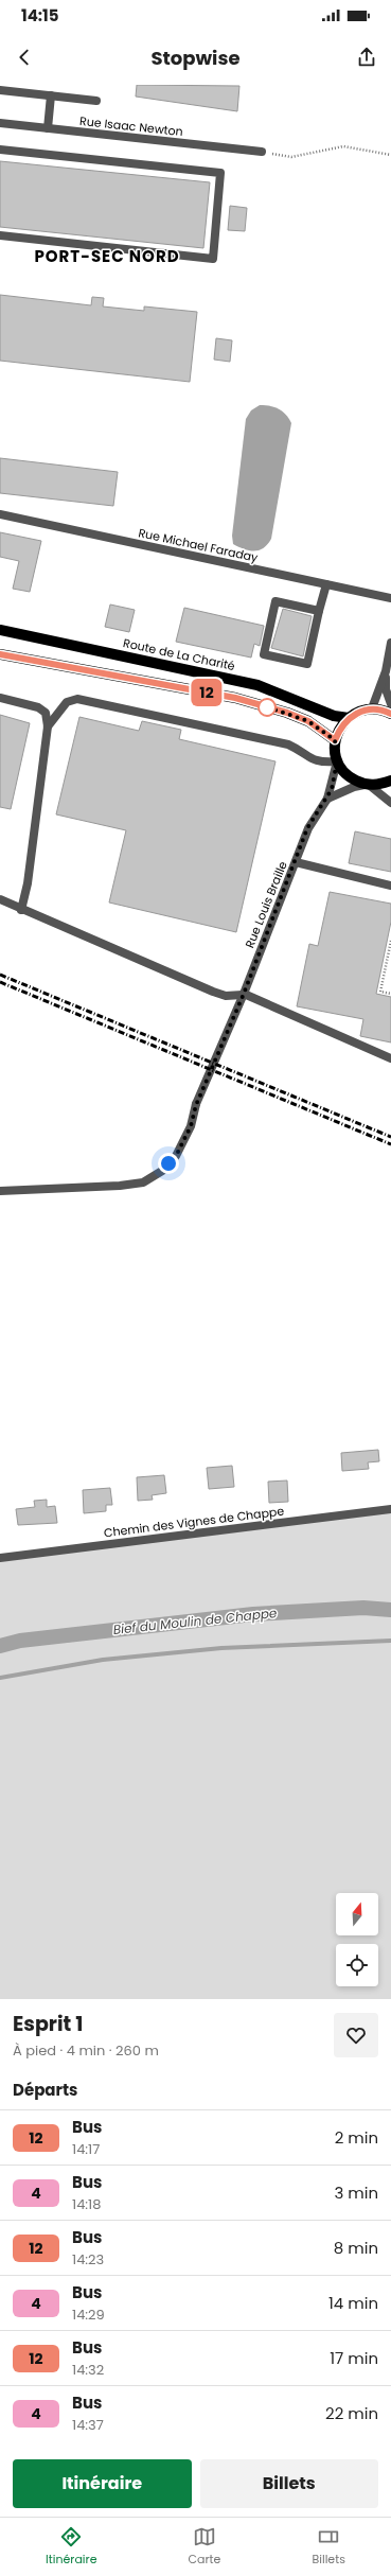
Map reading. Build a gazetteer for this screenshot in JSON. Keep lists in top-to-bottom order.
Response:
{
  "streets": {
    "main road": ["Route de La Charité"],
    "street": [
      "Rue Isaac Newton",
      "Rue Michael Faraday",
      "Rue Louis Braille",
      "Chemin des Vignes de Chappe"
    ]
  },
  "districts": ["PORT-SEC NORD"],
  "water": ["Bief du Moulin de Chappe"],
  "lines": ["bus line 12"],
  "north": "top",
  "page": {
    "status": "14:15",
    "header": "Stopwise",
    "on_map": "12",
    "heading": [
      ["Esprit 1", "À pied · 4 min · 260 m"],
      "Départs"
    ],
    "list": [
      {
        "mark": "12",
        "name": "Bus",
        "note": "14:17",
        "value": "2 min"
      },
      {
        "mark": "4",
        "name": "Bus",
        "note": "14:18",
        "value": "3 min"
      },
      {
        "mark": "12",
        "name": "Bus",
        "note": "14:23",
        "value": "8 min"
      },
      {
        "mark": "4",
        "name": "Bus",
        "note": "14:29",
        "value": "14 min"
      },
      {
        "mark": "12",
        "name": "Bus",
        "note": "14:32",
        "value": "17 min"
      },
      {
        "mark": "4",
        "name": "Bus",
        "note": "14:37",
        "value": "22 min"
      }
    ],
    "buttons": ["Itinéraire", "Billets"],
    "tabs": ["Itinéraire", "Carte", "Billets"]
  }
}
